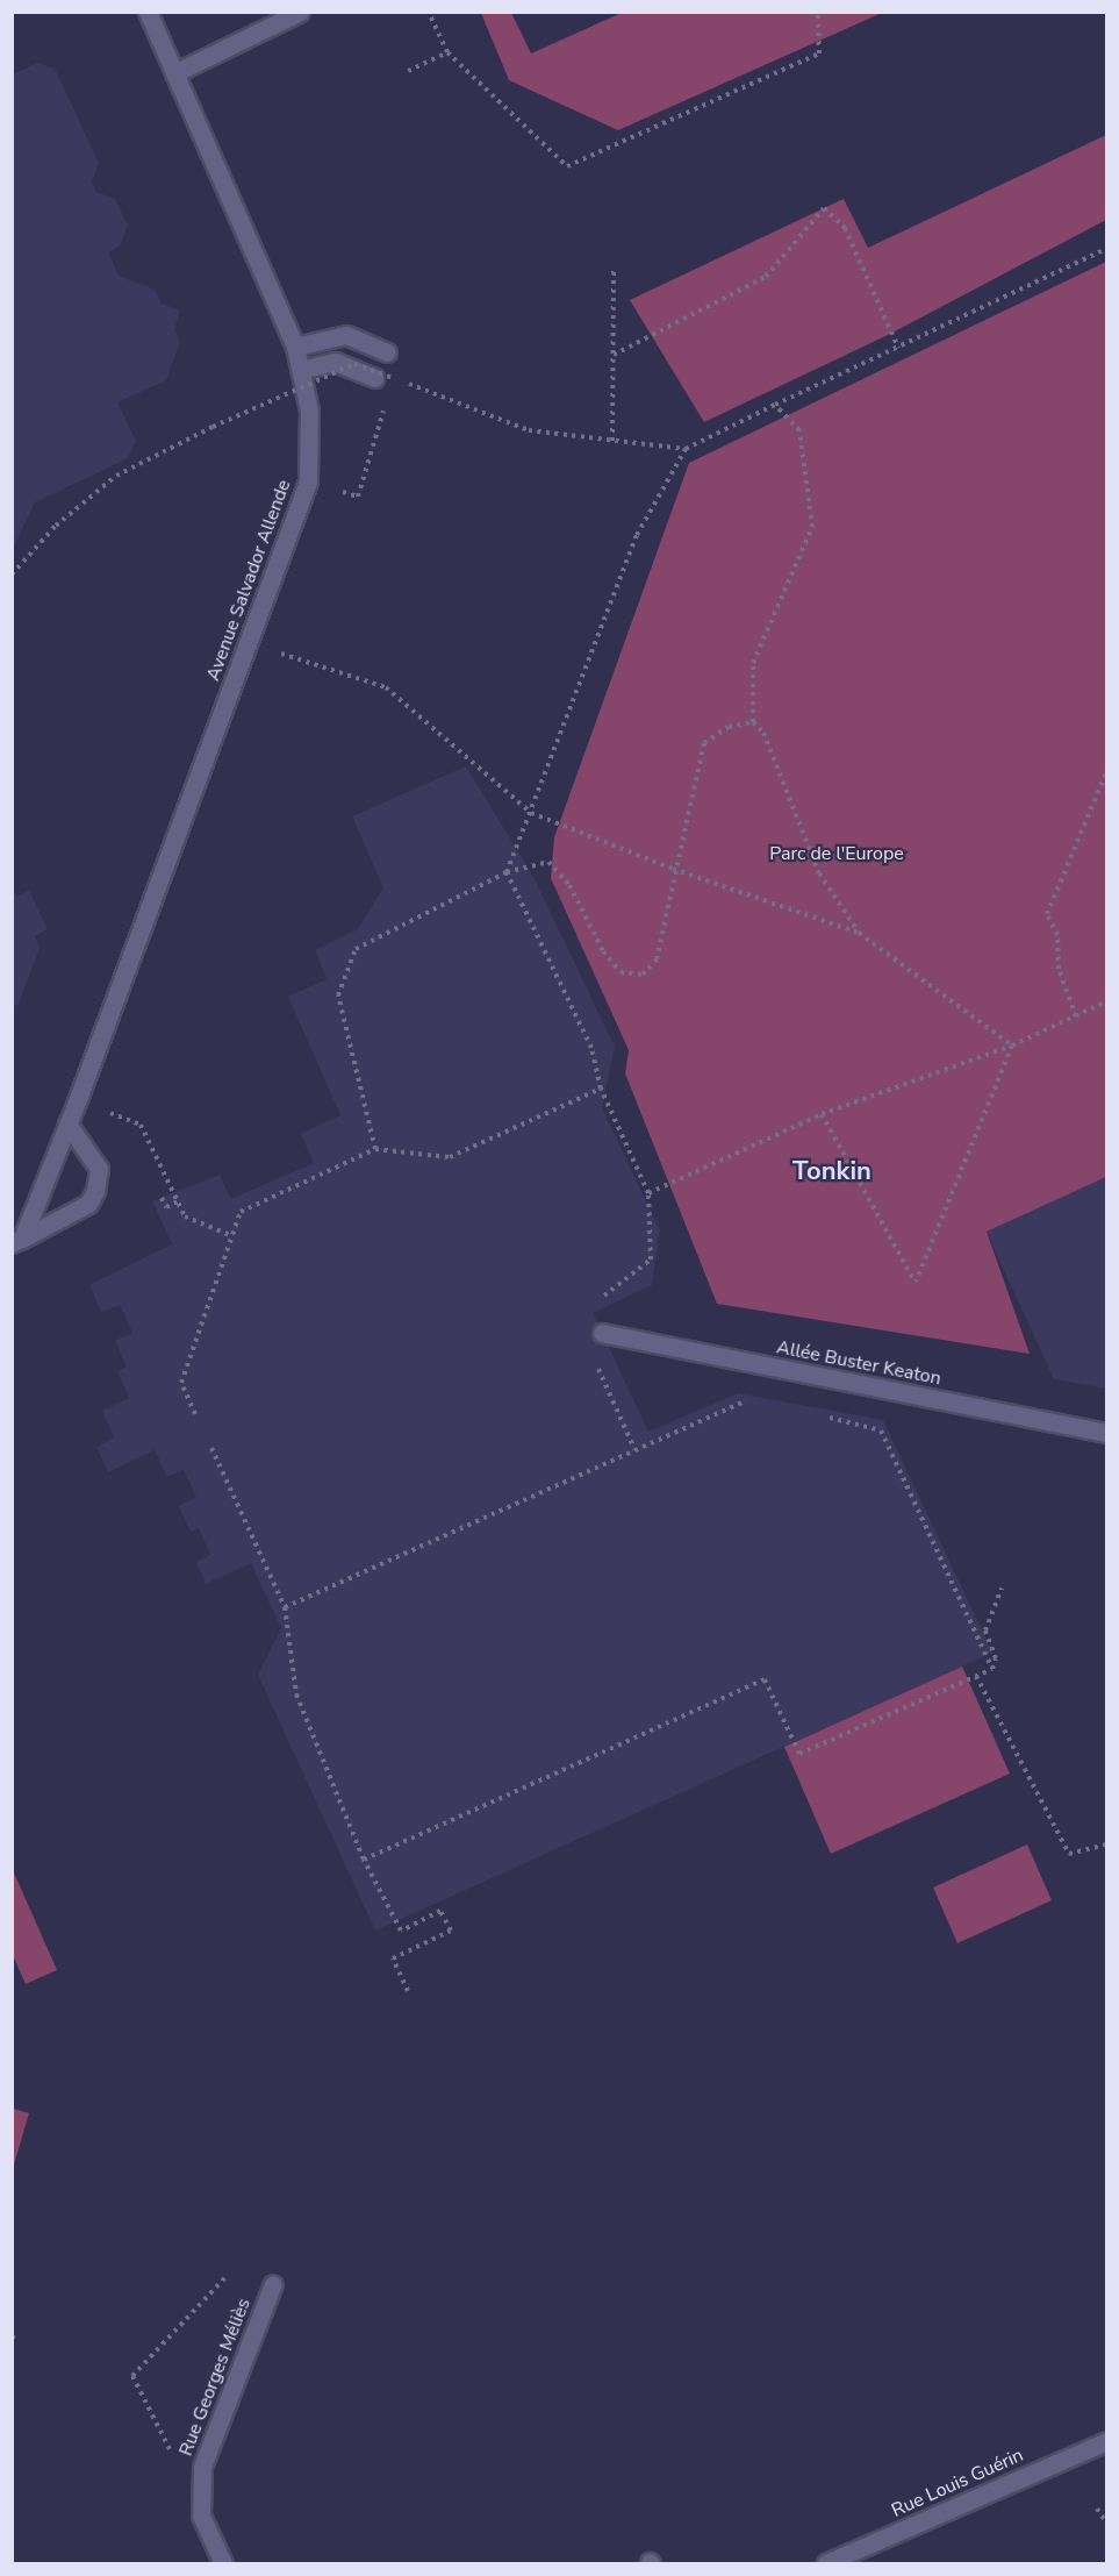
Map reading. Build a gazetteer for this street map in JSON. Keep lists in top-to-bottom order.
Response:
{
  "streets": {
    "street": [
      "Avenue Salvador Allende",
      "Allée Buster Keaton",
      "Rue Georges Méliès",
      "Rue Louis Guérin"
    ]
  },
  "districts": ["Tonkin"],
  "parks": ["Parc de l'Europe"]
}
